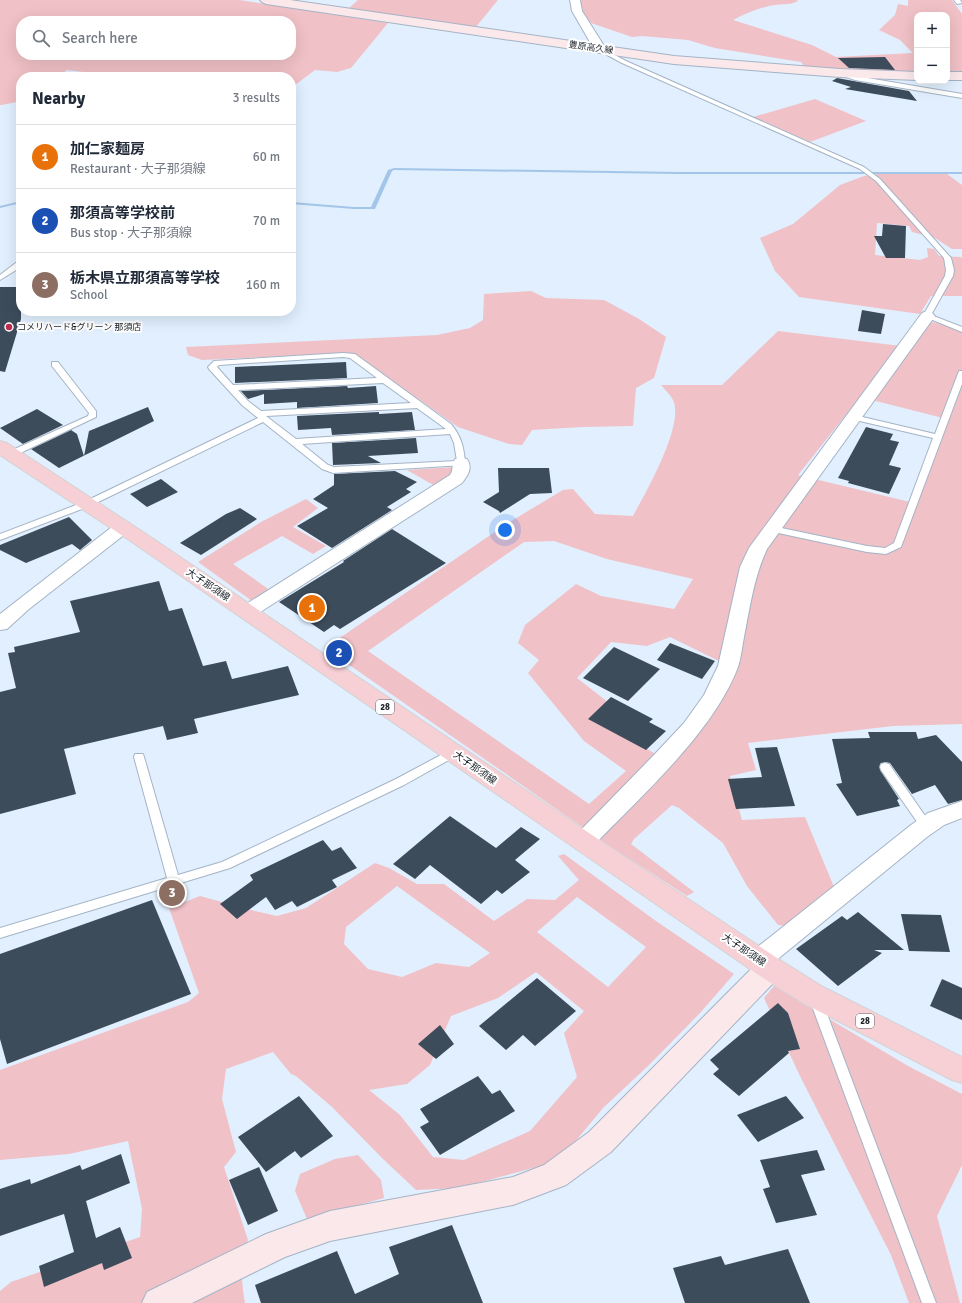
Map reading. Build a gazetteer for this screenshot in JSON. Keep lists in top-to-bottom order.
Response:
{
  "streets": {
    "main road": ["豊原高久線", "大子那須線", "28"]
  },
  "places": ["コメリハード&グリーン 那須店"],
  "page": {
    "map_buttons": ["+", "−"],
    "search": "Search here",
    "heading": ["Nearby", "3 results"],
    "list": [
      {
        "mark": "1",
        "name": "加仁家麺房",
        "note": "Restaurant · 大子那須線",
        "value": "60 m"
      },
      {
        "mark": "2",
        "name": "那須高等学校前",
        "note": "Bus stop · 大子那須線",
        "value": "70 m"
      },
      {
        "mark": "3",
        "name": "栃木県立那須高等学校",
        "note": "School",
        "value": "160 m"
      }
    ],
    "pins": ["1", "2", "3"]
  }
}
